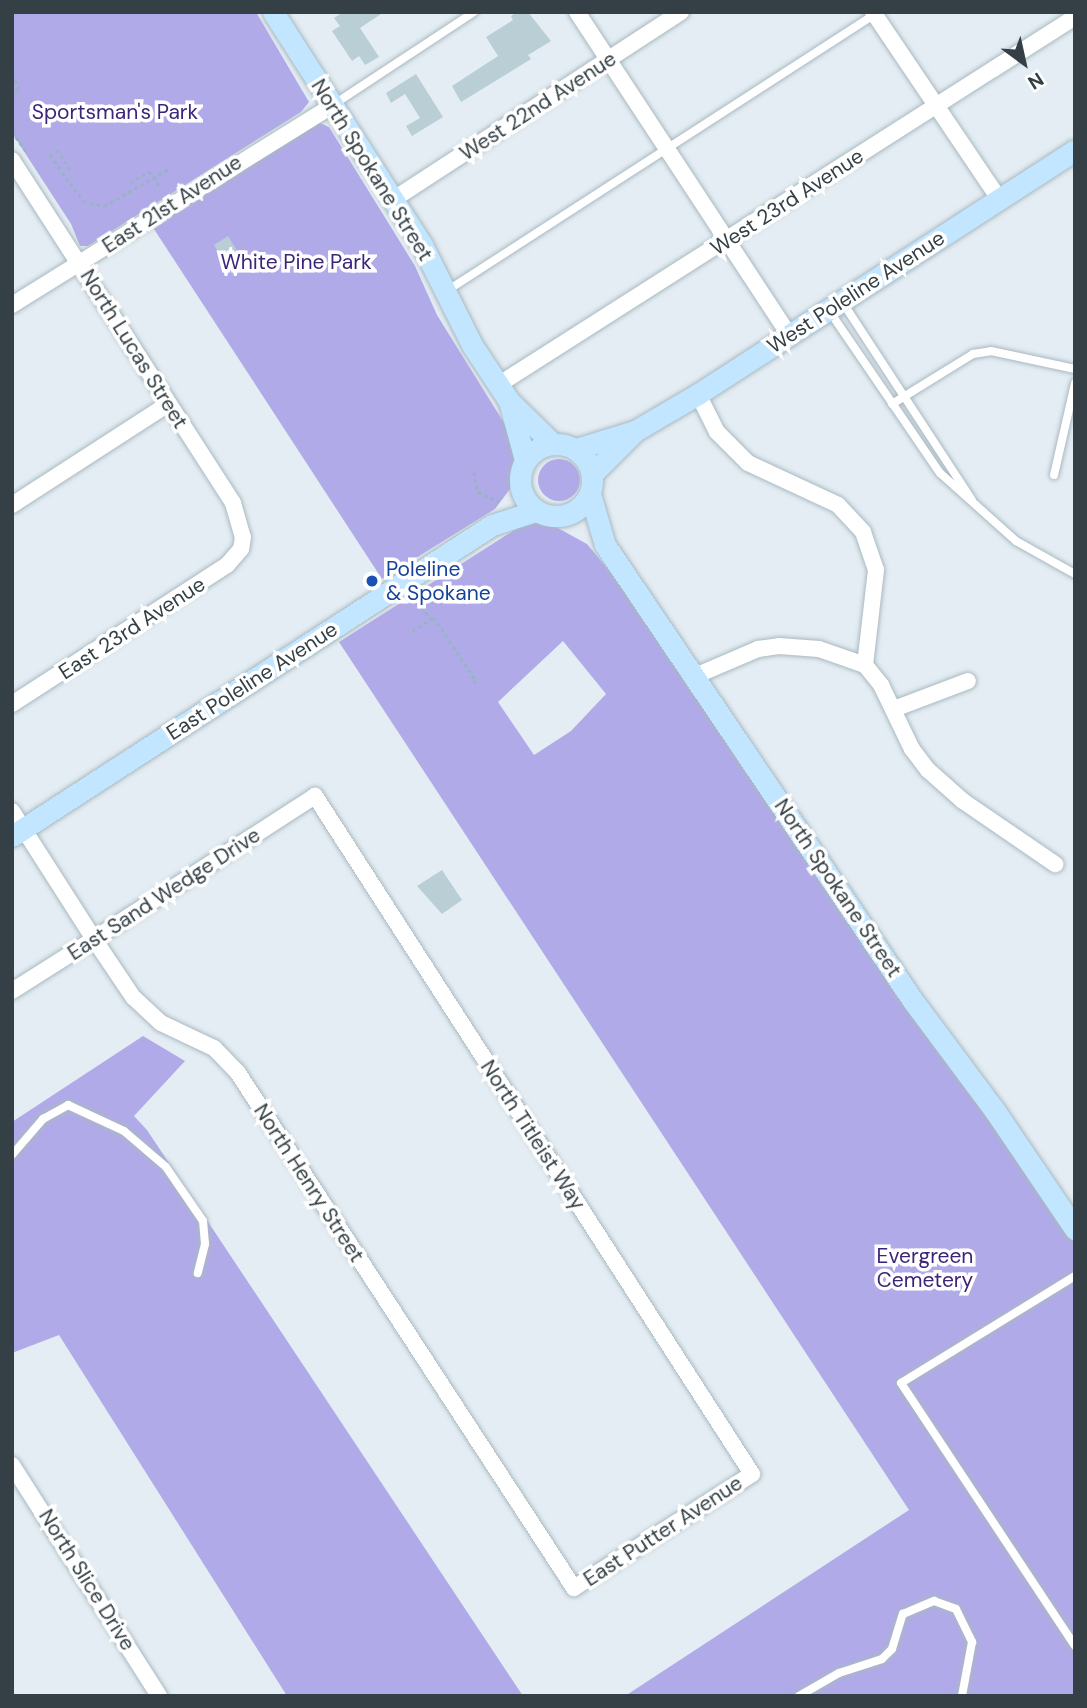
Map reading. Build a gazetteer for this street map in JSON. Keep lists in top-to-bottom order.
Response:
{
  "streets": {
    "street": [
      "West 22nd Avenue",
      "North Spokane Street",
      "West 23rd Avenue",
      "East 21st Avenue",
      "West Poleline Avenue",
      "North Lucas Street",
      "East 23rd Avenue",
      "East Poleline Avenue",
      "East Sand Wedge Drive",
      "North Titleist Way",
      "North Henry Street",
      "East Putter Avenue",
      "North Slice Drive"
    ]
  },
  "crossings": [
    ["West 22nd Avenue", "North Spokane Street"],
    ["North Spokane Street", "West 23rd Avenue"],
    ["North Spokane Street", "East 21st Avenue"],
    ["North Spokane Street", "West Poleline Avenue"],
    ["North Spokane Street", "East Poleline Avenue"],
    ["East 21st Avenue", "North Lucas Street"],
    ["West Poleline Avenue", "East Poleline Avenue"],
    ["North Lucas Street", "East 23rd Avenue"],
    ["East Poleline Avenue", "North Henry Street"],
    ["East Sand Wedge Drive", "North Titleist Way"],
    ["East Sand Wedge Drive", "North Henry Street"],
    ["North Titleist Way", "East Putter Avenue"],
    ["North Henry Street", "East Putter Avenue"]
  ],
  "parks": ["Sportsman's Park", "White Pine Park", "Evergreen Cemetery"],
  "places": ["Poleline & Spokane"],
  "north": "bottom right"
}
